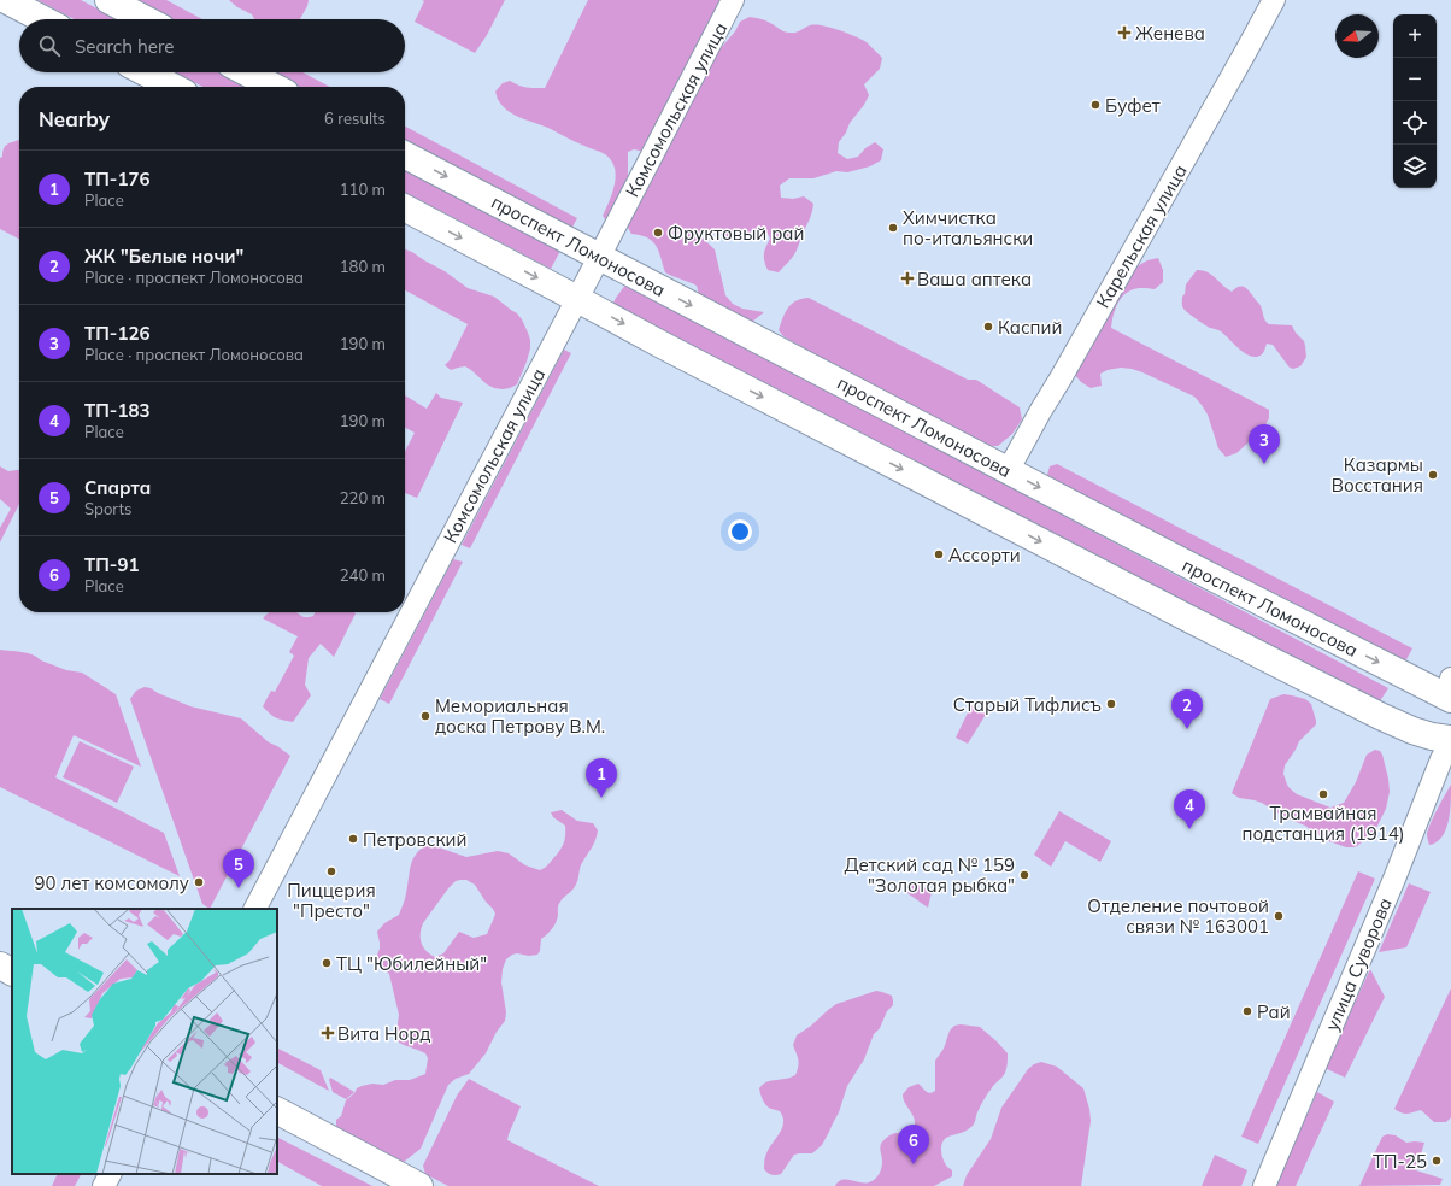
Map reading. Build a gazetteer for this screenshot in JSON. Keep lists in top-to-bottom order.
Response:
{
  "streets": {
    "main road": ["проспект Ломоносова"],
    "street": ["Комсомольская улица", "Карельская улица", "улица Суворова"]
  },
  "crossings": [
    ["Комсомольская улица", "проспект Ломоносова"],
    ["Карельская улица", "проспект Ломоносова"]
  ],
  "places": {
    "health": ["Женева", "Ваша аптека", "Вита Норд"],
    "other": [
      "Буфет",
      "Химчистка по-итальянски",
      "Фруктовый рай",
      "Каспий",
      "Казармы Восстания",
      "Ассорти",
      "Старый Тифлисъ",
      "Мемориальная доска Петрову В.М.",
      "Трамвайная подстанция (1914)",
      "Петровский",
      "Пиццерия \"Престо\"",
      "Детский сад № 159 \"Золотая рыбка\"",
      "90 лет комсомолу",
      "Отделение почтовой связи № 163001",
      "ТЦ \"Юбилейный\"",
      "Рай",
      "ТП-25"
    ]
  },
  "north": "left",
  "page": {
    "map_buttons": ["+", "−"],
    "search": "Search here",
    "heading": ["Nearby", "6 results"],
    "list": [
      {
        "mark": "1",
        "name": "ТП-176",
        "note": "Place",
        "value": "110 m"
      },
      {
        "mark": "2",
        "name": "ЖК \"Белые ночи\"",
        "note": "Place · проспект Ломоносова",
        "value": "180 m"
      },
      {
        "mark": "3",
        "name": "ТП-126",
        "note": "Place · проспект Ломоносова",
        "value": "190 m"
      },
      {
        "mark": "4",
        "name": "ТП-183",
        "note": "Place",
        "value": "190 m"
      },
      {
        "mark": "5",
        "name": "Спарта",
        "note": "Sports",
        "value": "220 m"
      },
      {
        "mark": "6",
        "name": "ТП-91",
        "note": "Place",
        "value": "240 m"
      }
    ],
    "pins": [
      "3",
      "2",
      "1",
      "4",
      "5",
      "6"
    ]
  }
}
